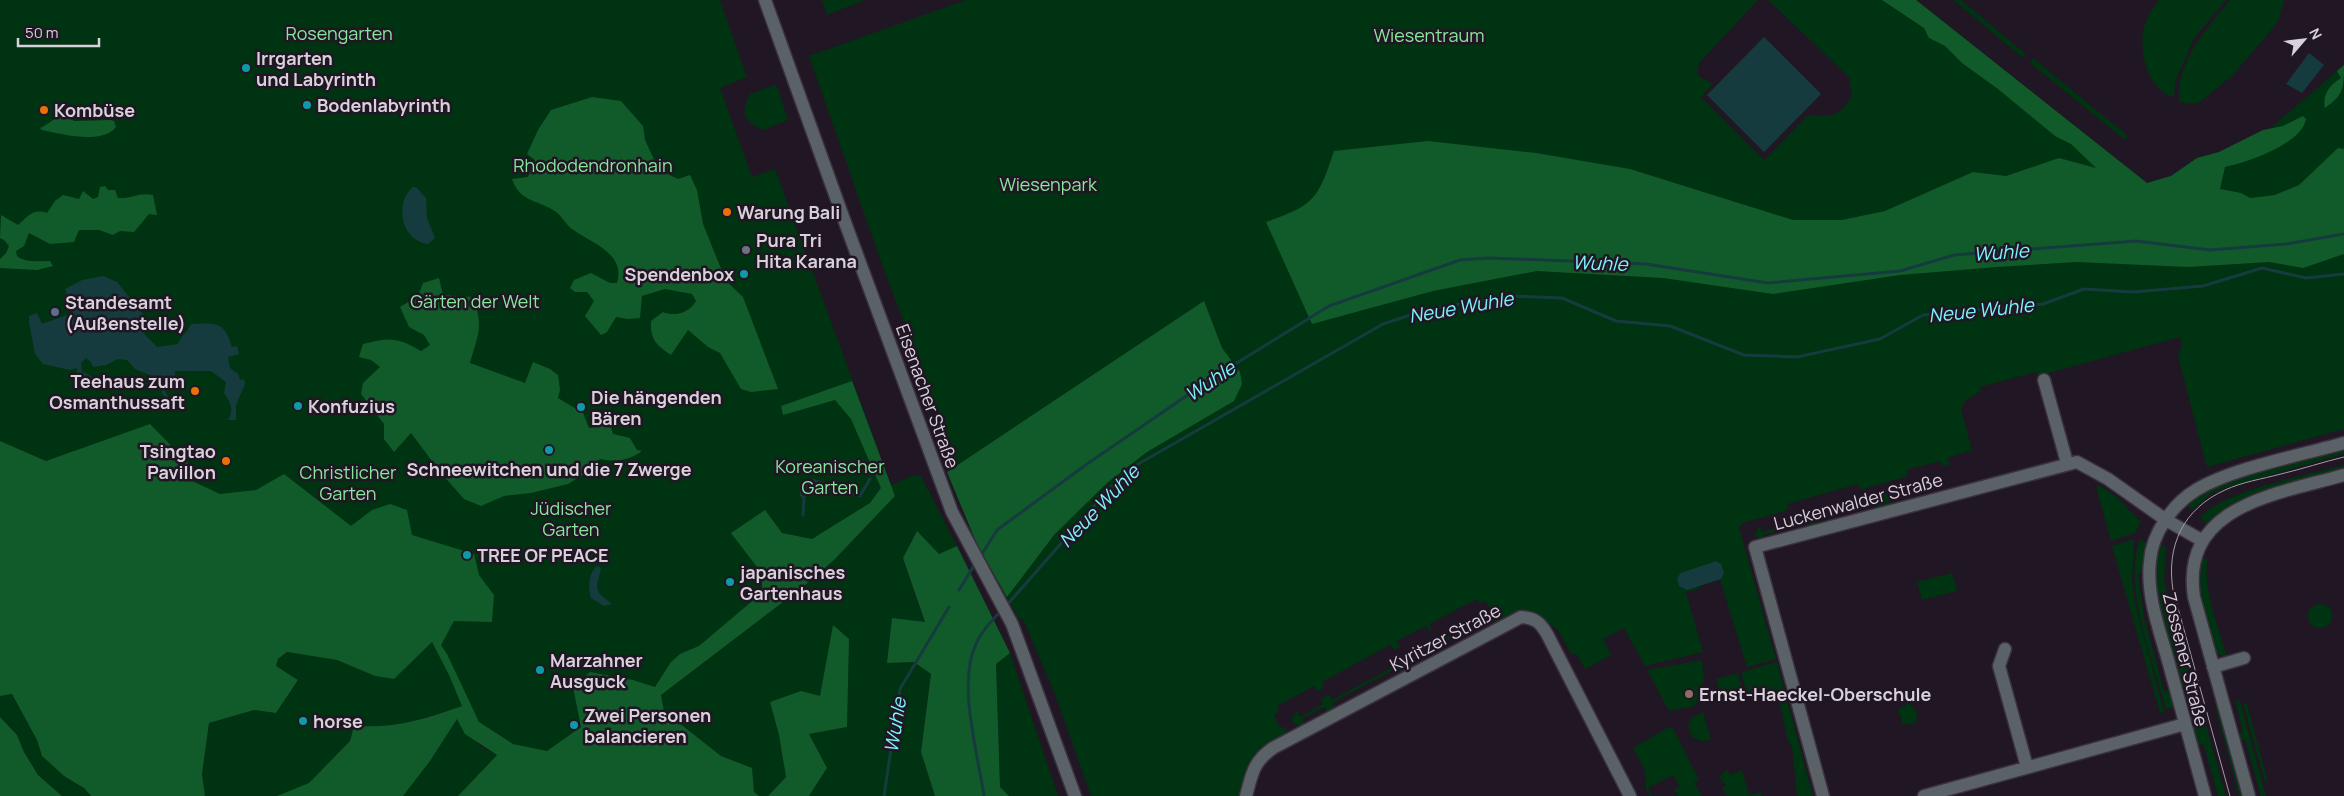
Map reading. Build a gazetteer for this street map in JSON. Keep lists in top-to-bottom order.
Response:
{
  "streets": {
    "street": [
      "Eisenacher Straße",
      "Luckenwalder Straße",
      "Kyritzer Straße",
      "Zossener Straße"
    ]
  },
  "water": ["Wuhle", "Neue Wuhle"],
  "parks": [
    "Rosengarten",
    "Wiesentraum",
    "Rhododendronhain",
    "Wiesenpark",
    "Gärten der Welt",
    "Koreanischer Garten",
    "Christlicher Garten",
    "Jüdischer Garten"
  ],
  "places": [
    "Irrgarten und Labyrinth",
    "Bodenlabyrinth",
    "Kombüse",
    "Warung Bali",
    "Pura Tri Hita Karana",
    "Spendenbox",
    "Standesamt (Außenstelle)",
    "Teehaus zum Osmanthussaft",
    "Konfuzius",
    "Die hängenden Bären",
    "Schneewitchen und die 7 Zwerge",
    "Tsingtao Pavillon",
    "TREE OF PEACE",
    "japanisches Gartenhaus",
    "Marzahner Ausguck",
    "Ernst-Haeckel-Oberschule",
    "horse",
    "Zwei Personen balancieren"
  ],
  "scale_bar": "50 m",
  "north": "top right"
}
